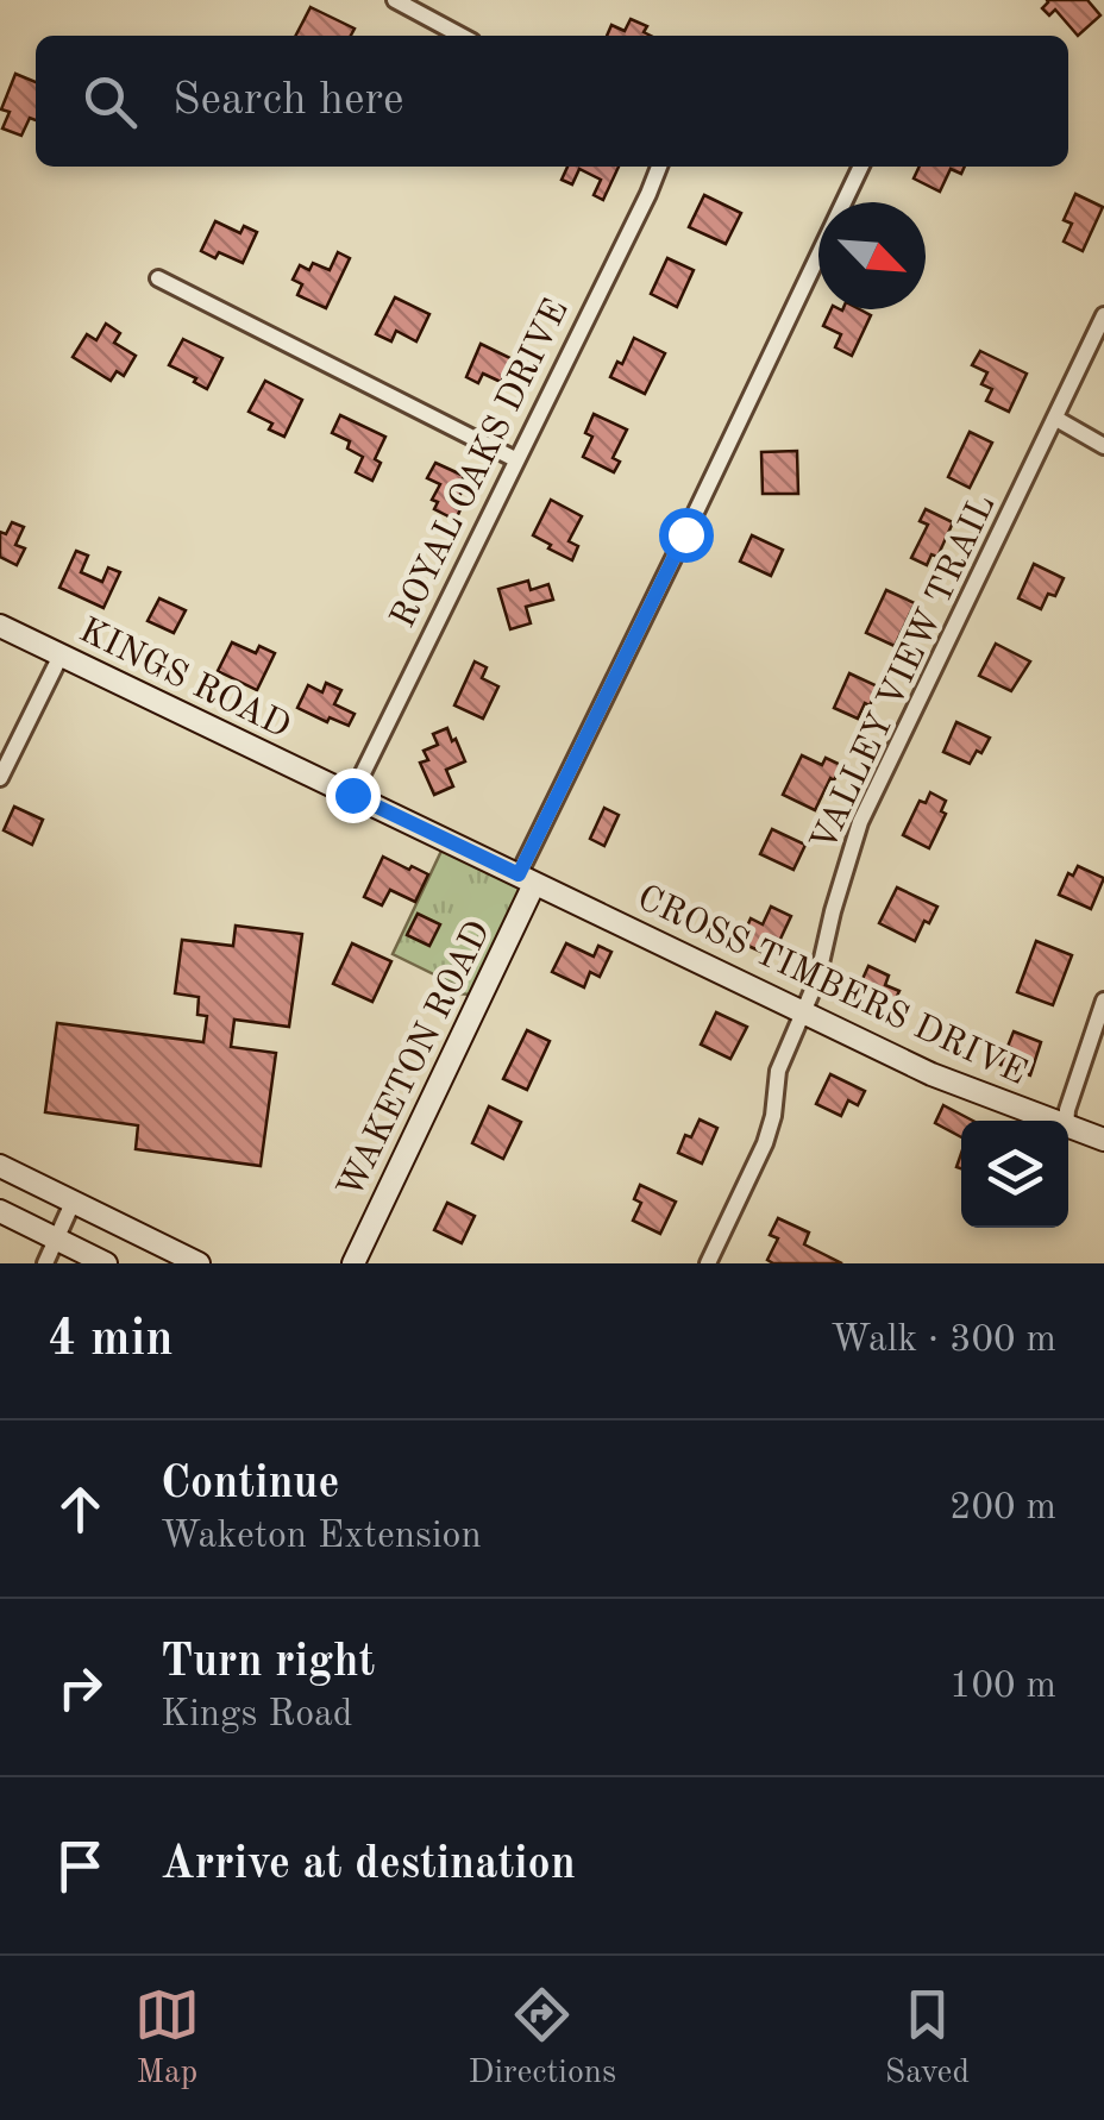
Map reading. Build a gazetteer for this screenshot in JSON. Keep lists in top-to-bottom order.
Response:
{
  "streets": {
    "street": [
      "ROYAL OAKS DRIVE",
      "VALLEY VIEW TRAIL",
      "KINGS ROAD",
      "CROSS TIMBERS DRIVE",
      "WAKETON ROAD"
    ]
  },
  "crossings": [
    ["ROYAL OAKS DRIVE", "KINGS ROAD"],
    ["VALLEY VIEW TRAIL", "CROSS TIMBERS DRIVE"],
    ["KINGS ROAD", "CROSS TIMBERS DRIVE"],
    ["KINGS ROAD", "WAKETON ROAD"],
    ["CROSS TIMBERS DRIVE", "WAKETON ROAD"]
  ],
  "north": "bottom right",
  "page": {
    "search": "Search here",
    "heading": ["4 min", "Walk · 300 m"],
    "list": [
      ["Continue", "Waketon Extension", "200 m"],
      ["Turn right", "Kings Road", "100 m"],
      "Arrive at destination"
    ],
    "nav": ["Map", "Directions", "Saved"]
  }
}
